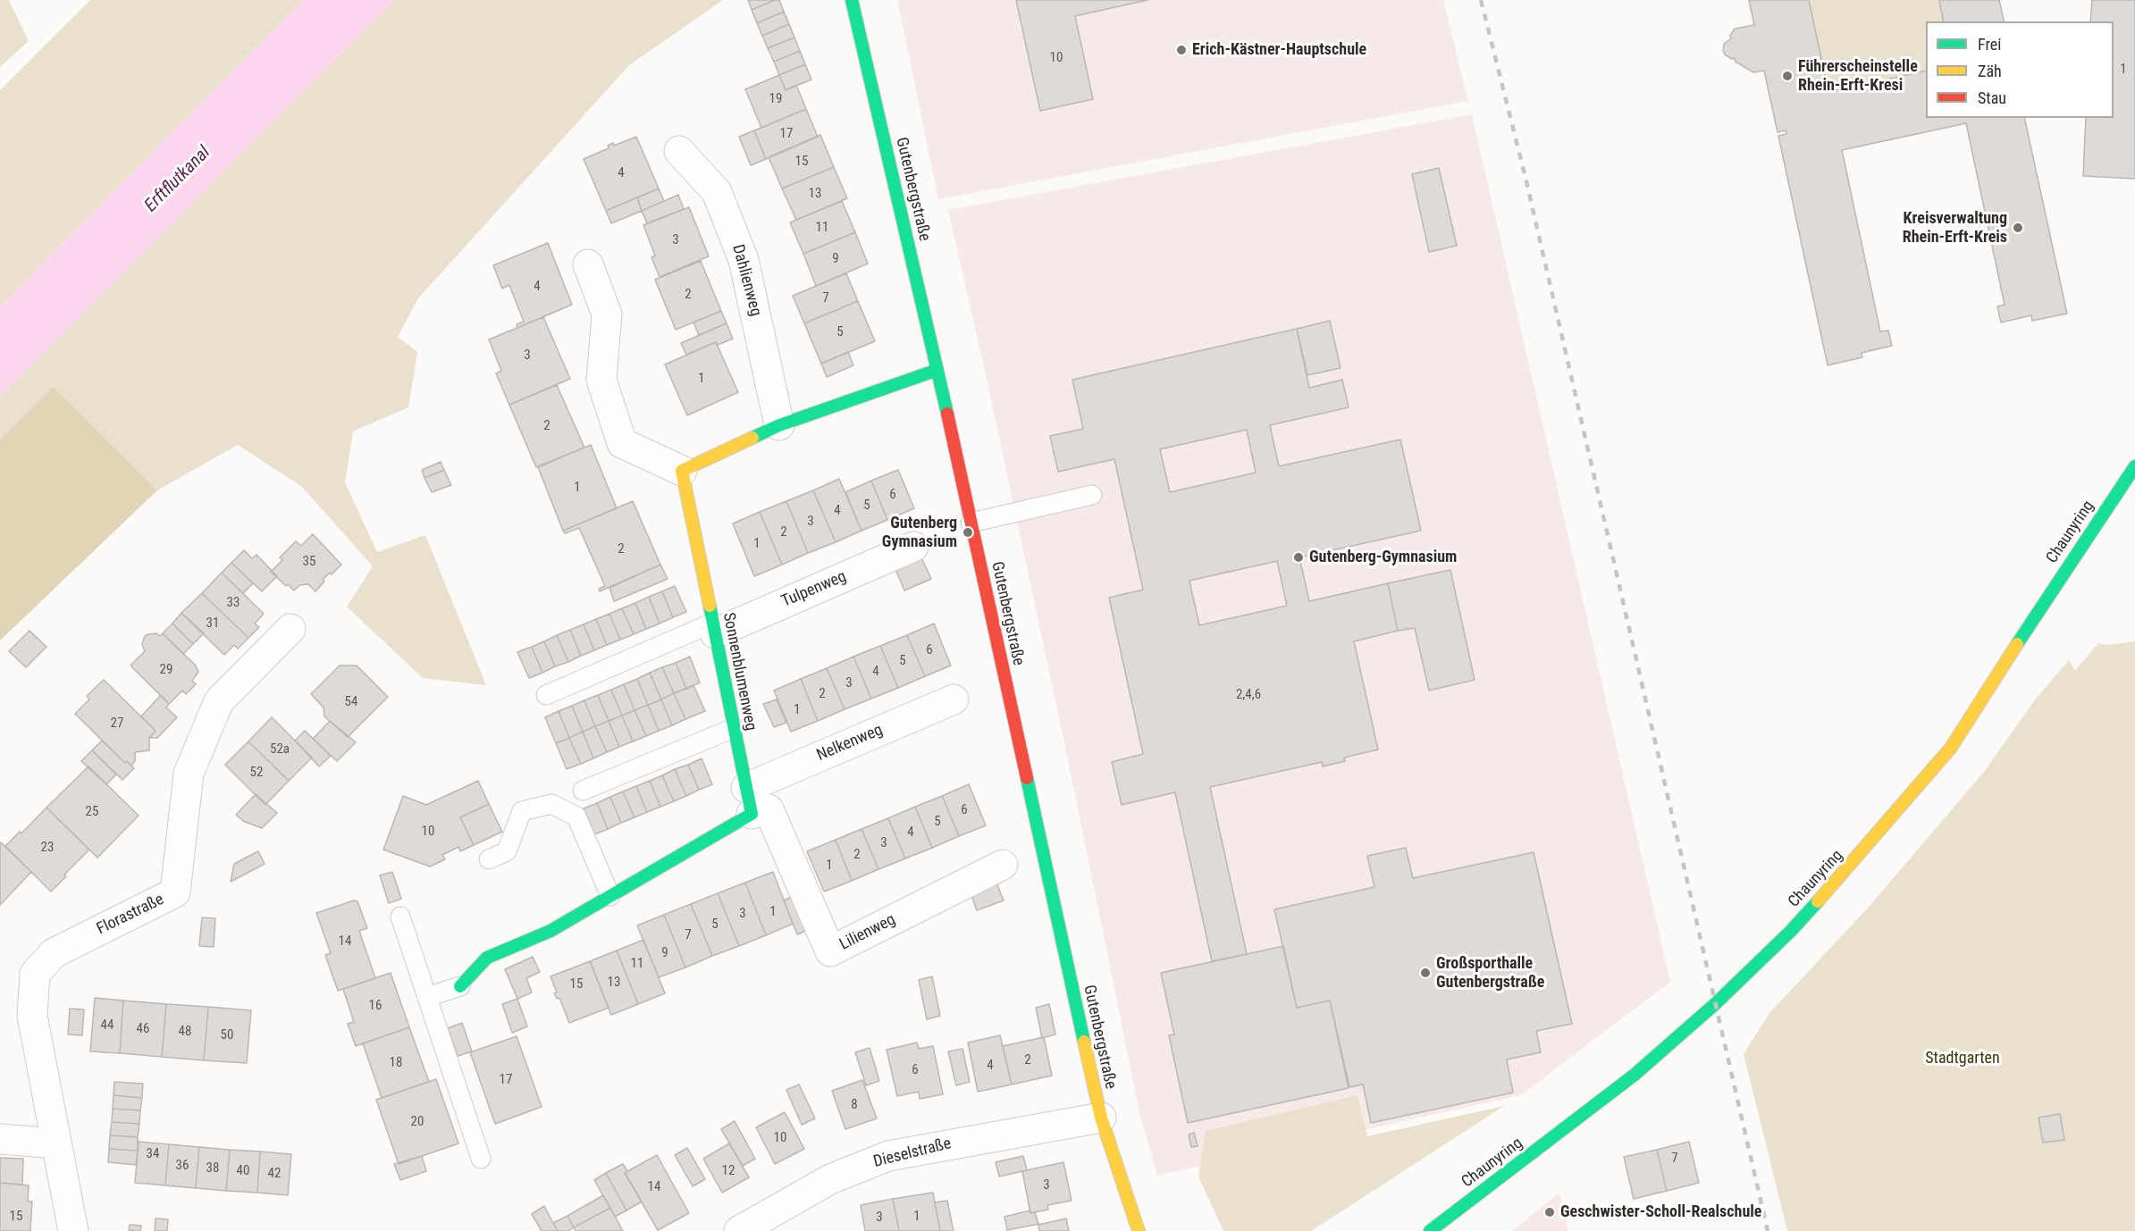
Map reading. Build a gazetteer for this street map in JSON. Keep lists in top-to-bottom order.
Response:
{
  "streets": {
    "street": [
      "Gutenbergstraße",
      "Dahlienweg",
      "Chaunyring",
      "Tulpenweg",
      "Sonnenblumenweg",
      "Nelkenweg",
      "Florastraße",
      "Lilienweg",
      "Dieselstraße"
    ]
  },
  "crossings": [
    ["Gutenbergstraße", "Dieselstraße"],
    ["Tulpenweg", "Sonnenblumenweg"],
    ["Sonnenblumenweg", "Nelkenweg"],
    ["Sonnenblumenweg", "Lilienweg"],
    ["Nelkenweg", "Lilienweg"]
  ],
  "water": ["Erftflutkanal"],
  "parks": ["Stadtgarten"],
  "places": [
    "Erich-Kästner-Hauptschule",
    "Führerscheinstelle Rhein-Erft-Kresi",
    "Kreisverwaltung Rhein-Erft-Kreis",
    "Gutenberg Gymnasium",
    "Gutenberg-Gymnasium",
    "Großsporthalle Gutenbergstraße",
    "Geschwister-Scholl-Realschule"
  ],
  "house_numbers": [
    "10",
    "1",
    "19",
    "17",
    "15",
    "4",
    "13",
    "11",
    "3",
    "9",
    "4",
    "2",
    "7",
    "5",
    "3",
    "1",
    "2",
    "1",
    "6",
    "5",
    "4",
    "3",
    "2",
    "1",
    "2",
    "35",
    "33",
    "31",
    "6",
    "5",
    "29",
    "4",
    "3",
    "2",
    "2,4,6",
    "54",
    "1",
    "27",
    "52a",
    "52",
    "6",
    "25",
    "5",
    "10",
    "4",
    "3",
    "23",
    "2",
    "1",
    "1",
    "3",
    "5",
    "7",
    "14",
    "9",
    "11",
    "13",
    "15",
    "16",
    "44",
    "46",
    "48",
    "50",
    "2",
    "18",
    "4",
    "6",
    "17",
    "8",
    "20",
    "10",
    "34",
    "7",
    "36",
    "38",
    "40",
    "12",
    "42",
    "3",
    "14",
    "15",
    "1",
    "3"
  ],
  "legend": ["Frei", "Zäh", "Stau"]
}
